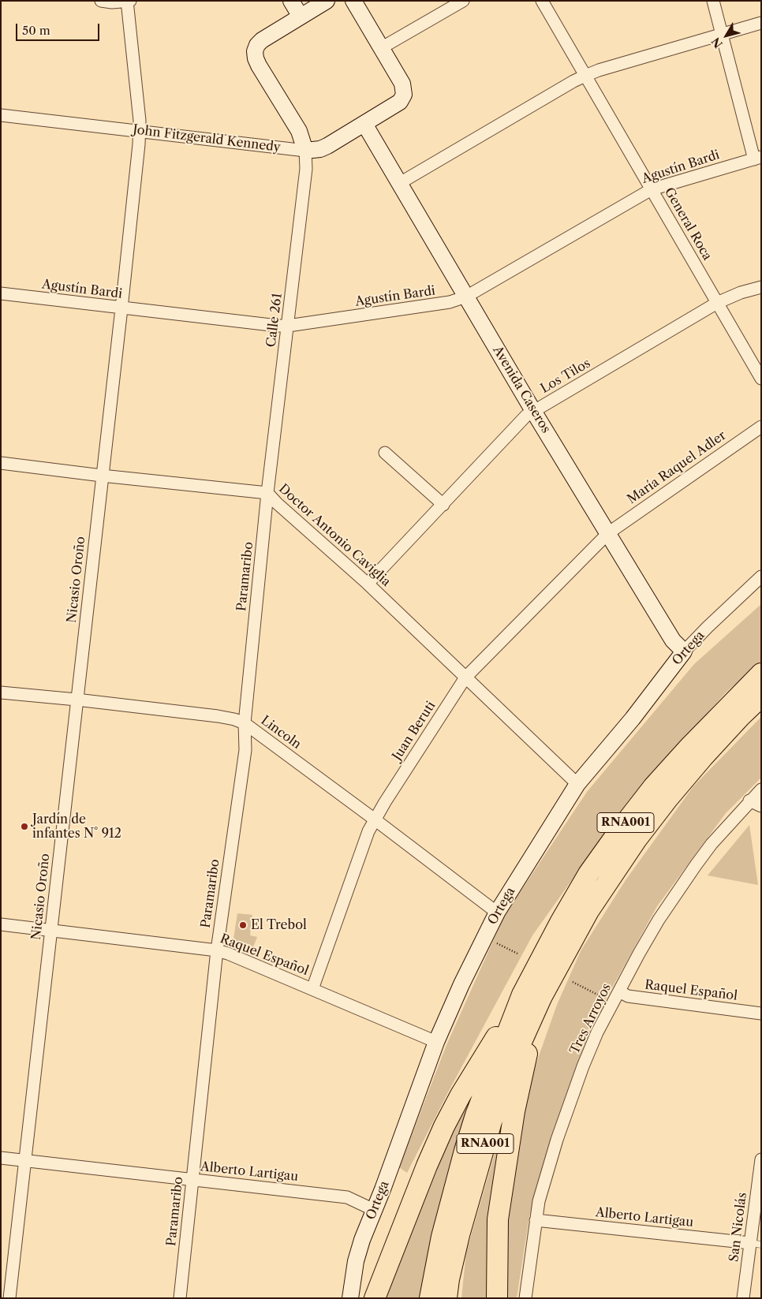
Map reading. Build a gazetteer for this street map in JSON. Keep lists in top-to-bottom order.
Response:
{
  "streets": {
    "highway": ["RNA001"],
    "street": [
      "John Fitzgerald Kennedy",
      "Agustín Bardi",
      "General Roca",
      "Calle 261",
      "Los Tilos",
      "Avenida Caseros",
      "María Raquel Adler",
      "Doctor Antonio Caviglia",
      "Paramaribo",
      "Nicasio Oroño",
      "Ortega",
      "Juan Beruti",
      "Lincoln",
      "Raquel Español",
      "Tres Arroyos",
      "Alberto Lartigau",
      "San Nicolás"
    ]
  },
  "crossings": [
    ["John Fitzgerald Kennedy", "Calle 261"],
    ["John Fitzgerald Kennedy", "Avenida Caseros"],
    ["John Fitzgerald Kennedy", "Nicasio Oroño"],
    ["Agustín Bardi", "General Roca"],
    ["Agustín Bardi", "Calle 261"],
    ["Agustín Bardi", "Avenida Caseros"],
    ["Agustín Bardi", "Nicasio Oroño"],
    ["General Roca", "Los Tilos"],
    ["Calle 261", "Doctor Antonio Caviglia"],
    ["Calle 261", "Paramaribo"],
    ["Los Tilos", "Avenida Caseros"],
    ["Los Tilos", "Doctor Antonio Caviglia"],
    ["Avenida Caseros", "María Raquel Adler"],
    ["Avenida Caseros", "Ortega"],
    ["Avenida Caseros", "Juan Beruti"],
    ["María Raquel Adler", "Juan Beruti"],
    ["Doctor Antonio Caviglia", "Paramaribo"],
    ["Doctor Antonio Caviglia", "Nicasio Oroño"],
    ["Doctor Antonio Caviglia", "Ortega"],
    ["Doctor Antonio Caviglia", "Juan Beruti"],
    ["Paramaribo", "Lincoln"],
    ["Paramaribo", "Raquel Español"],
    ["Paramaribo", "Alberto Lartigau"],
    ["Nicasio Oroño", "Lincoln"],
    ["Nicasio Oroño", "Raquel Español"],
    ["Nicasio Oroño", "Alberto Lartigau"],
    ["Ortega", "Lincoln"],
    ["Ortega", "Raquel Español"],
    ["Ortega", "Alberto Lartigau"],
    ["Juan Beruti", "Lincoln"],
    ["Juan Beruti", "Raquel Español"],
    ["Raquel Español", "Tres Arroyos"],
    ["Tres Arroyos", "Alberto Lartigau"],
    ["Alberto Lartigau", "San Nicolás"]
  ],
  "places": ["Jardín de infantes N° 912", "El Trebol"],
  "scale_bar": "50 m",
  "north": "bottom left"
}
